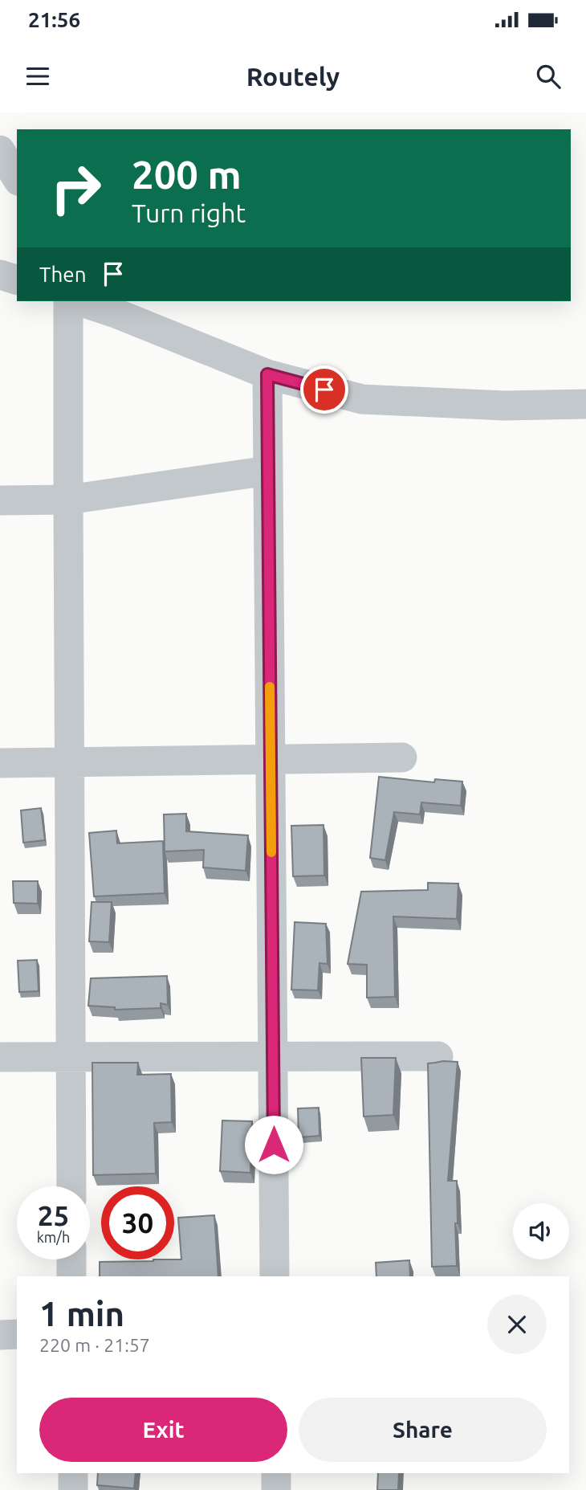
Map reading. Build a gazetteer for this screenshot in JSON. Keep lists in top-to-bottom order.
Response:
{
  "page": {
    "status": "21:56",
    "header": "Routely",
    "turn": ["200 m", "Turn right"],
    "then": "Then",
    "speed": "25 km/h",
    "limit": "30",
    "heading": ["1 min", "220 m · 21:57"],
    "buttons": ["Exit", "Share"]
  }
}
